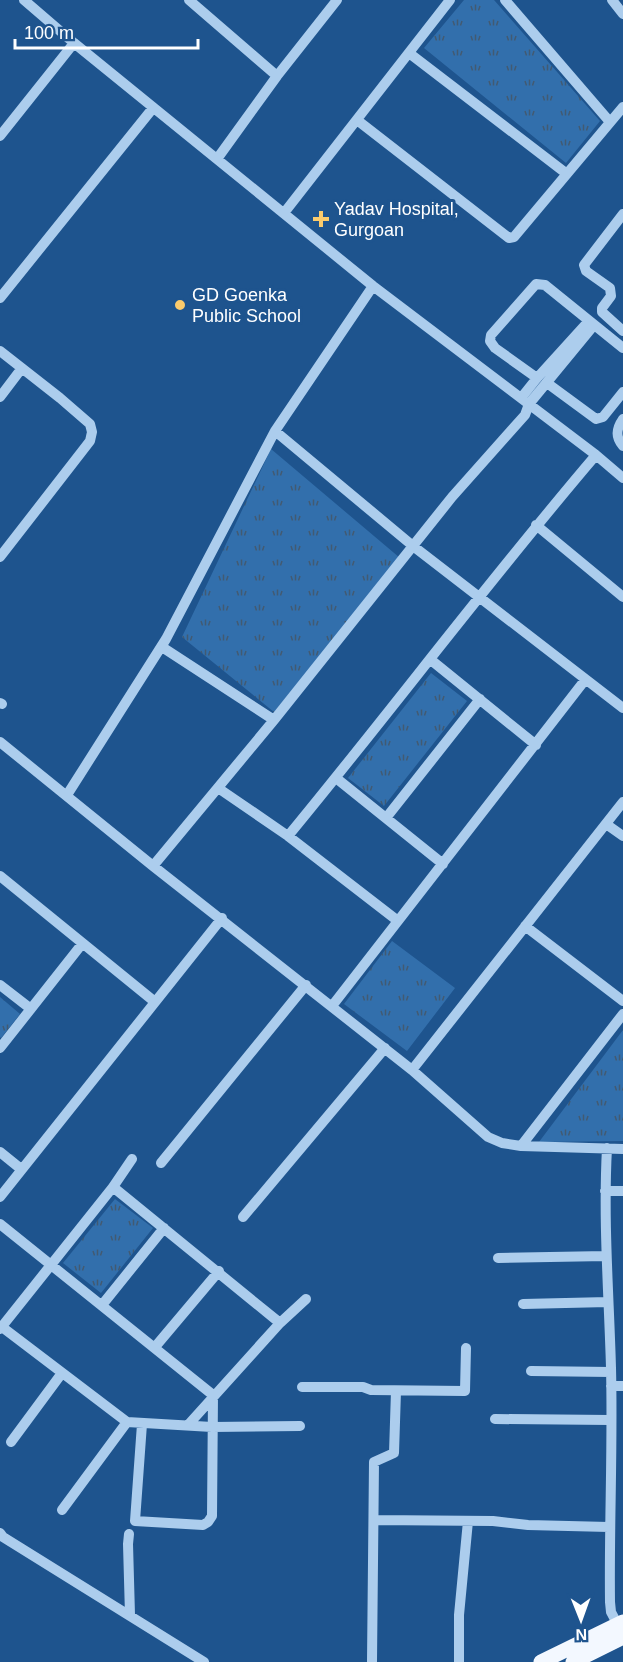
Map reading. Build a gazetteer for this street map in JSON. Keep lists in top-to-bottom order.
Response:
{
  "places": {
    "health": ["Yadav Hospital, Gurgoan"],
    "other": ["GD Goenka Public School"]
  },
  "scale_bar": "100 m",
  "north": "bottom"
}
